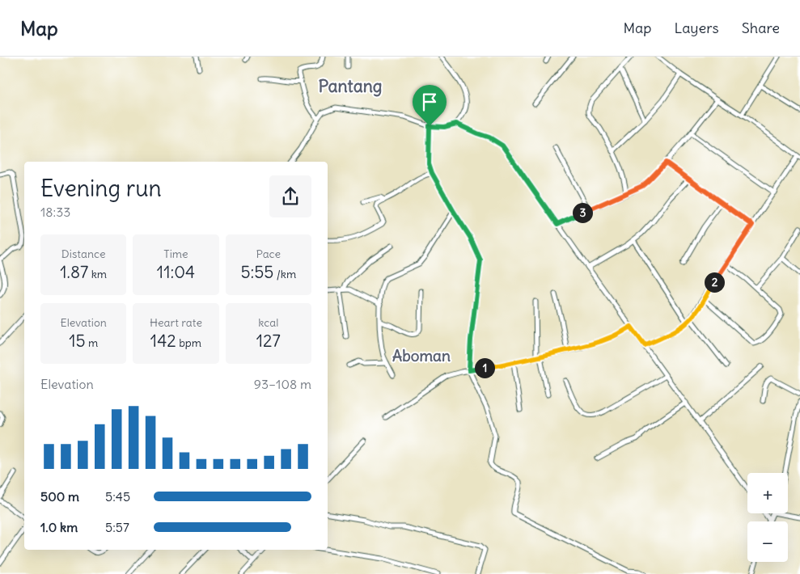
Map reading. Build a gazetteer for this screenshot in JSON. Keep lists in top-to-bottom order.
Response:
{
  "districts": ["Pantang", "Aboman"],
  "page": {
    "header": "Map",
    "nav": ["Map", "Layers", "Share"],
    "heading": ["Evening run", "18:33"],
    "pins": ["3", "2", "1"],
    "stats": [
      ["Distance", "1.87 km"],
      ["Time", "11:04"],
      ["Pace", "5:55 /km"],
      ["Elevation", "15 m"],
      ["Heart rate", "142 bpm"],
      ["kcal", "127"]
    ],
    "chart": ["Elevation", "93–108 m"],
    "map_buttons": ["+", "−"],
    "list": [
      {
        "name": "500 m",
        "note": "5:45"
      },
      {
        "name": "1.0 km",
        "note": "5:57"
      }
    ]
  }
}
